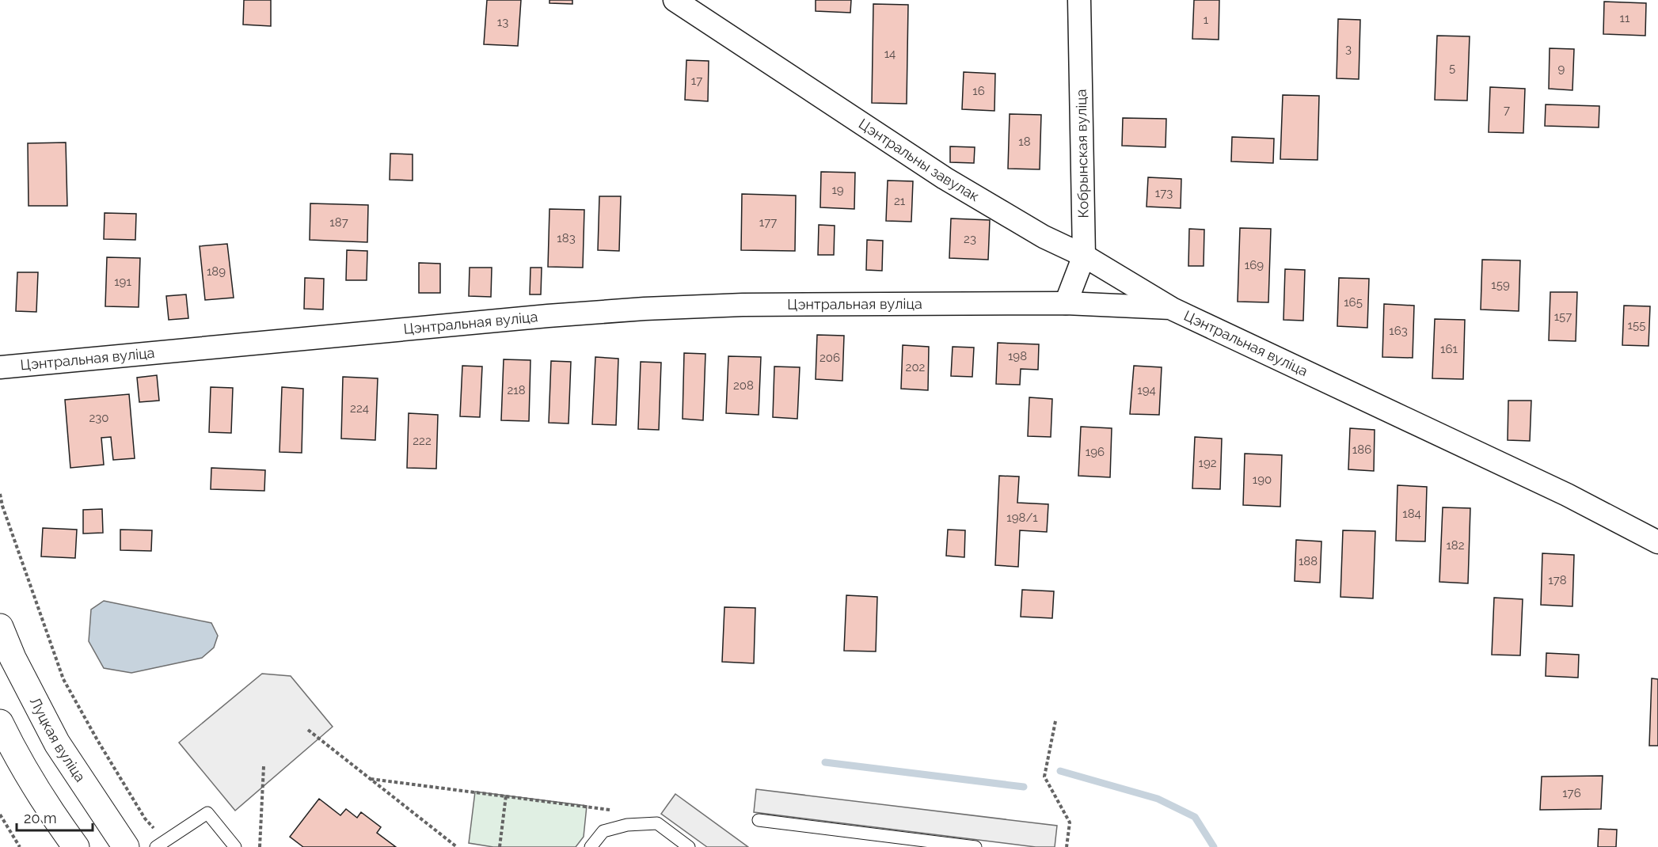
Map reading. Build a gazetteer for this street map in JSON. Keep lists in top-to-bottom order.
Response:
{
  "streets": {
    "street": [
      "Кобрынская вуліца",
      "Цэнтральны завулак",
      "Цэнтральная вуліца",
      "Луцкая вуліца"
    ]
  },
  "crossings": [
    ["Кобрынская вуліца", "Цэнтральны завулак"],
    ["Кобрынская вуліца", "Цэнтральная вуліца"],
    ["Цэнтральны завулак", "Цэнтральная вуліца"]
  ],
  "house_numbers": [
    "11",
    "1",
    "13",
    "3",
    "14",
    "5",
    "9",
    "17",
    "16",
    "7",
    "18",
    "19",
    "173",
    "21",
    "187",
    "177",
    "183",
    "23",
    "169",
    "189",
    "191",
    "159",
    "165",
    "157",
    "155",
    "163",
    "161",
    "198",
    "206",
    "202",
    "208",
    "218",
    "194",
    "224",
    "230",
    "222",
    "186",
    "196",
    "192",
    "190",
    "184",
    "198/1",
    "182",
    "188",
    "178",
    "176"
  ],
  "scale_bar": "20 m"
}
